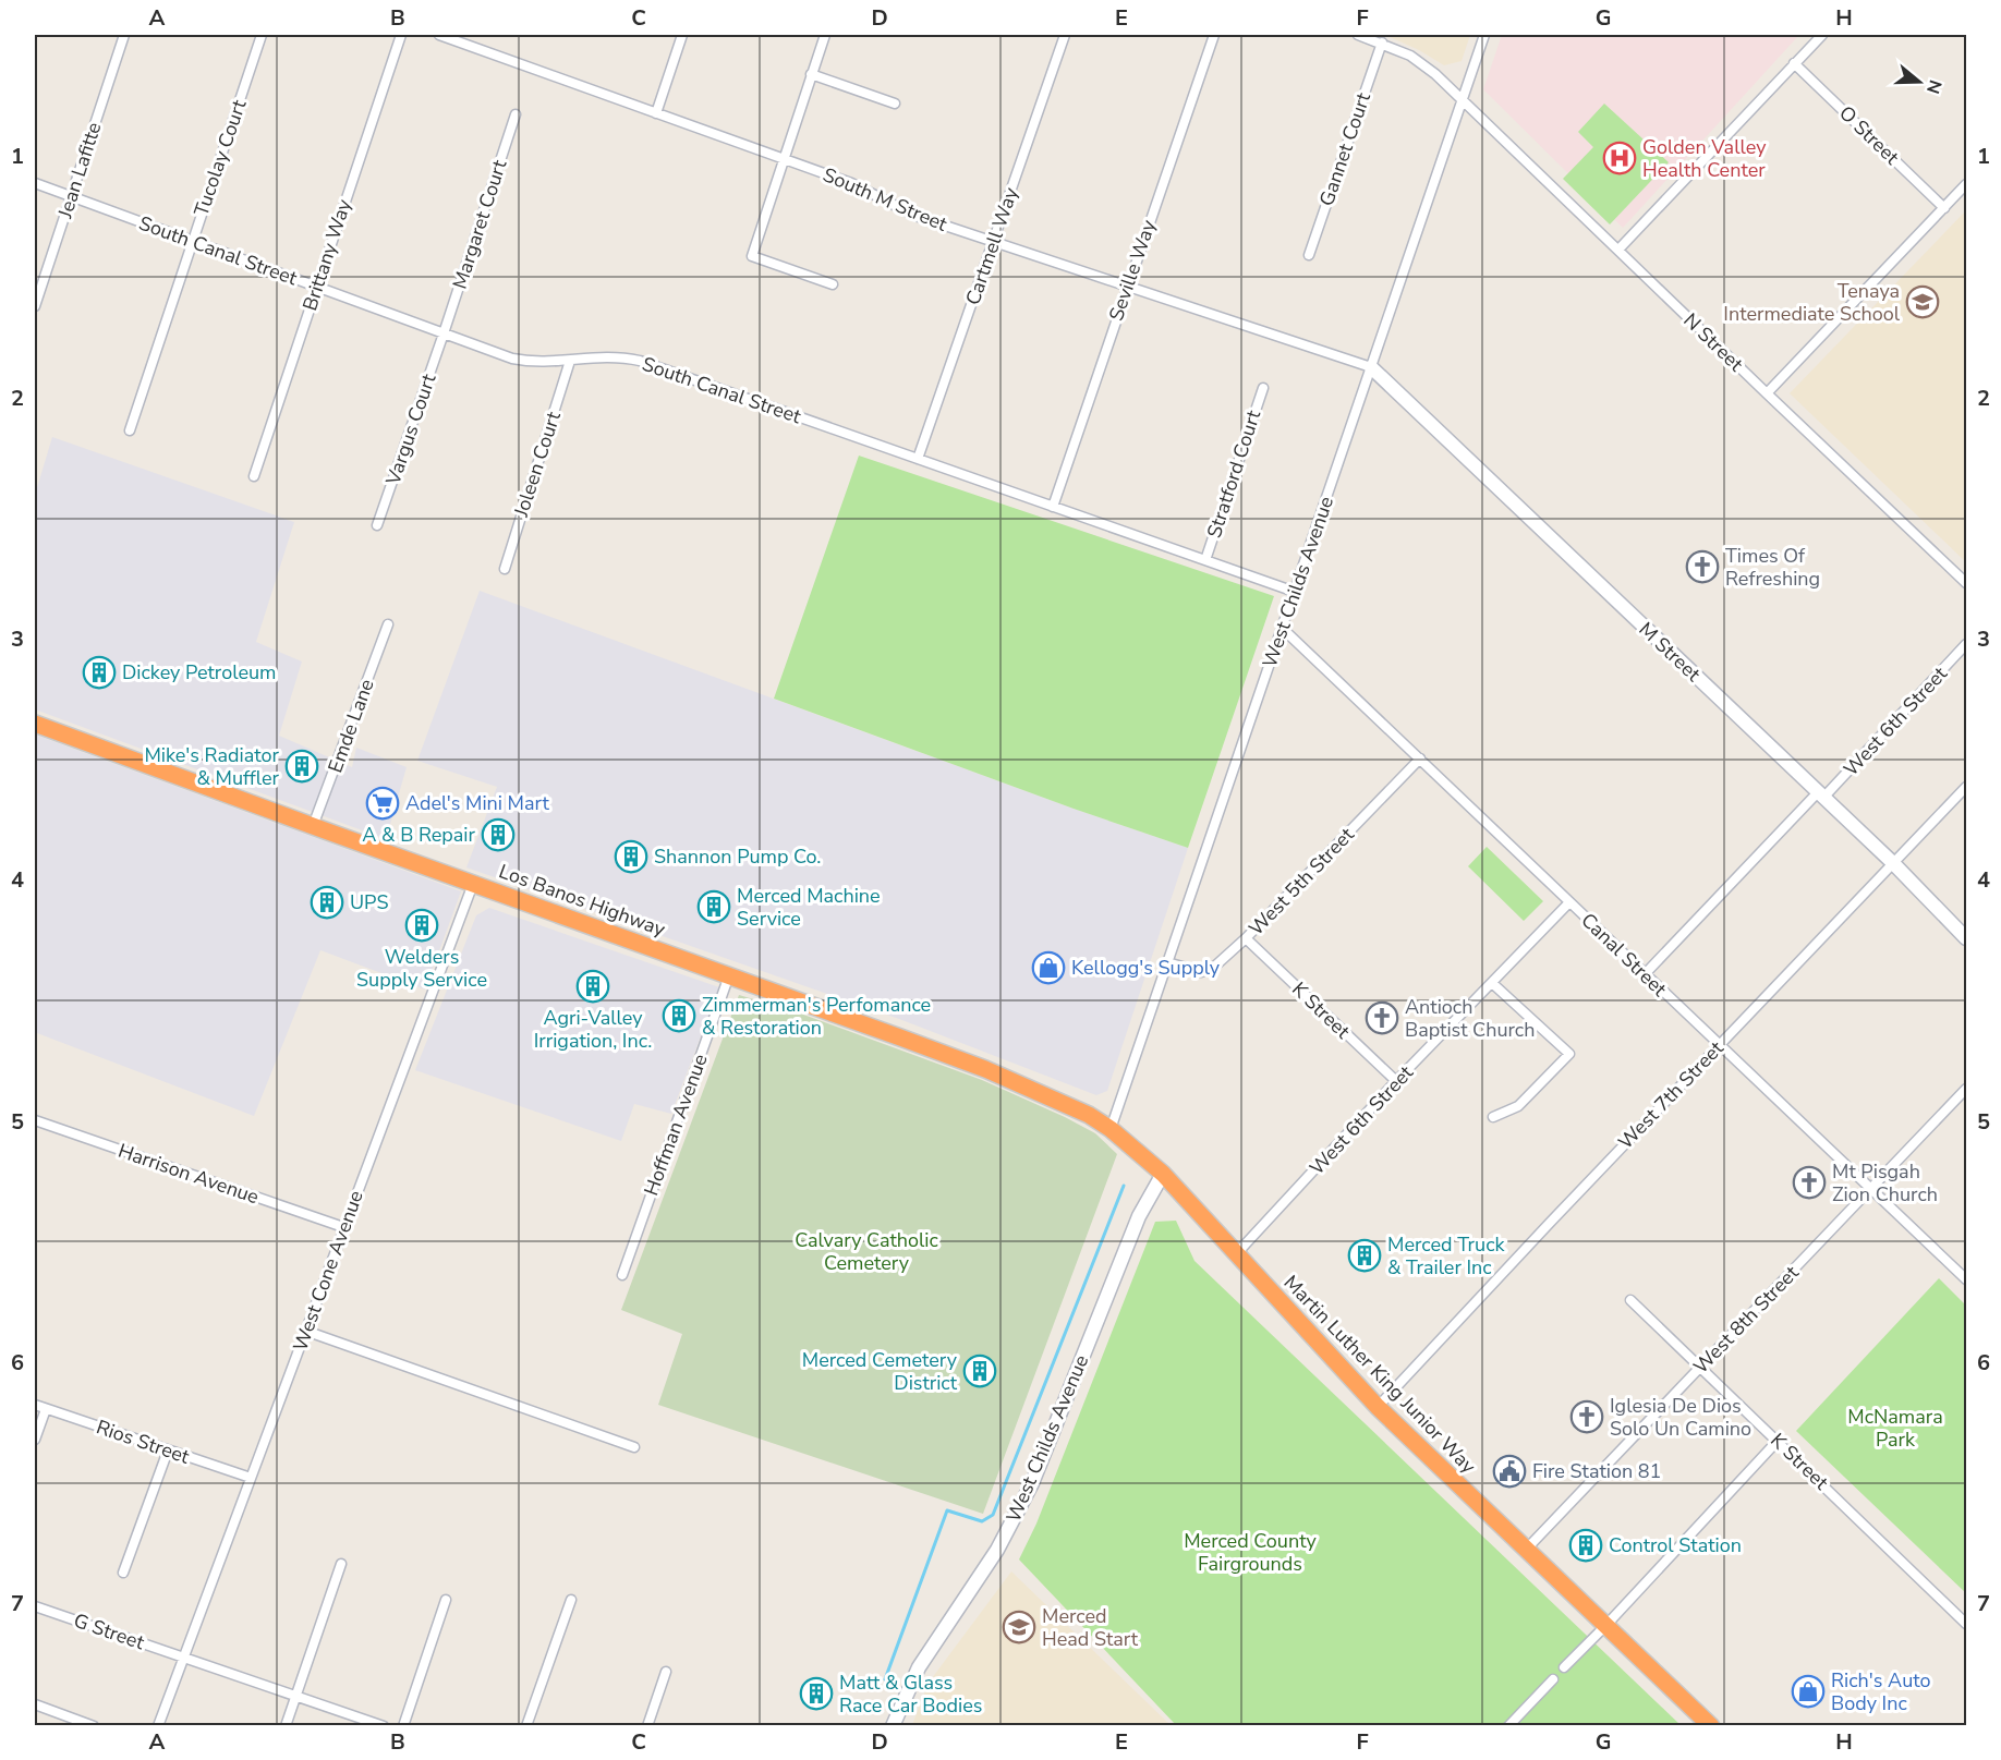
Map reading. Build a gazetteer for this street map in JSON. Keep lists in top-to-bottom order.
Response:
{
  "streets": {
    "highway": ["Los Banos Highway", "Martin Luther King Junior Way"],
    "street": [
      "O Street",
      "Gannet Court",
      "Tucolay Court",
      "Jean Lafitte",
      "South M Street",
      "Margaret Court",
      "Cartmell Way",
      "South Canal Street",
      "Brittany Way",
      "Seville Way",
      "N Street",
      "Vargus Court",
      "Joleen Court",
      "Stratford Court",
      "West Childs Avenue",
      "M Street",
      "West 6th Street",
      "Emde Lane",
      "West 5th Street",
      "Canal Street",
      "K Street",
      "West 7th Street",
      "Hoffman Avenue",
      "Harrison Avenue",
      "West Cone Avenue",
      "West 8th Street",
      "Rios Street",
      "G Street"
    ]
  },
  "crossings": [
    ["Gannet Court", "N Street"],
    ["Tucolay Court", "South Canal Street"],
    ["Jean Lafitte", "South Canal Street"],
    ["South M Street", "Cartmell Way"],
    ["South M Street", "Seville Way"],
    ["South M Street", "West Childs Avenue"],
    ["South M Street", "M Street"],
    ["Margaret Court", "South Canal Street"],
    ["Margaret Court", "Vargus Court"],
    ["Cartmell Way", "South Canal Street"],
    ["South Canal Street", "Brittany Way"],
    ["South Canal Street", "Seville Way"],
    ["South Canal Street", "Vargus Court"],
    ["South Canal Street", "Joleen Court"],
    ["South Canal Street", "Stratford Court"],
    ["South Canal Street", "West Childs Avenue"],
    ["N Street", "West Childs Avenue"],
    ["West Childs Avenue", "M Street"],
    ["West Childs Avenue", "West 5th Street"],
    ["West Childs Avenue", "Los Banos Highway"],
    ["West Childs Avenue", "Canal Street"],
    ["West Childs Avenue", "Martin Luther King Junior Way"],
    ["M Street", "West 6th Street"],
    ["M Street", "West 7th Street"],
    ["West 6th Street", "Canal Street"],
    ["West 6th Street", "K Street"],
    ["West 6th Street", "Martin Luther King Junior Way"],
    ["Emde Lane", "Los Banos Highway"],
    ["West 5th Street", "Canal Street"],
    ["West 5th Street", "K Street"],
    ["Los Banos Highway", "Hoffman Avenue"],
    ["Los Banos Highway", "West Cone Avenue"],
    ["Los Banos Highway", "Martin Luther King Junior Way"],
    ["Canal Street", "West 7th Street"],
    ["Canal Street", "West 8th Street"],
    ["K Street", "West 8th Street"],
    ["West 7th Street", "Martin Luther King Junior Way"],
    ["Harrison Avenue", "West Cone Avenue"],
    ["West Cone Avenue", "Rios Street"],
    ["West Cone Avenue", "G Street"],
    ["West 8th Street", "Martin Luther King Junior Way"]
  ],
  "parks": ["Calvary Catholic Cemetery", "McNamara Park", "Merced County Fairgrounds"],
  "places": {
    "hospital": ["Golden Valley Health Center"],
    "school or university": ["Tenaya Intermediate School", "Merced Head Start"],
    "church": [
      "Times Of Refreshing",
      "Antioch Baptist Church",
      "Mt Pisgah Zion Church",
      "Iglesia De Dios Solo Un Camino"
    ],
    "building": [
      "Dickey Petroleum",
      "Mike's Radiator & Muffler",
      "A & B Repair",
      "Shannon Pump Co.",
      "UPS",
      "Merced Machine Service",
      "Welders Supply Service",
      "Agri-Valley Irrigation, Inc.",
      "Zimmerman's Perfomance & Restoration",
      "Merced Truck & Trailer Inc",
      "Merced Cemetery District",
      "Control Station",
      "Matt & Glass Race Car Bodies"
    ],
    "supermarket": ["Adel's Mini Mart"],
    "shop": ["Kellogg's Supply", "Rich's Auto Body Inc"],
    "public building": ["Fire Station 81"]
  },
  "north": "right",
  "grid": {
    "columns": [
      "A",
      "B",
      "C",
      "D",
      "E",
      "F",
      "G",
      "H"
    ],
    "rows": [
      "1",
      "2",
      "3",
      "4",
      "5",
      "6",
      "7"
    ]
  }
}
